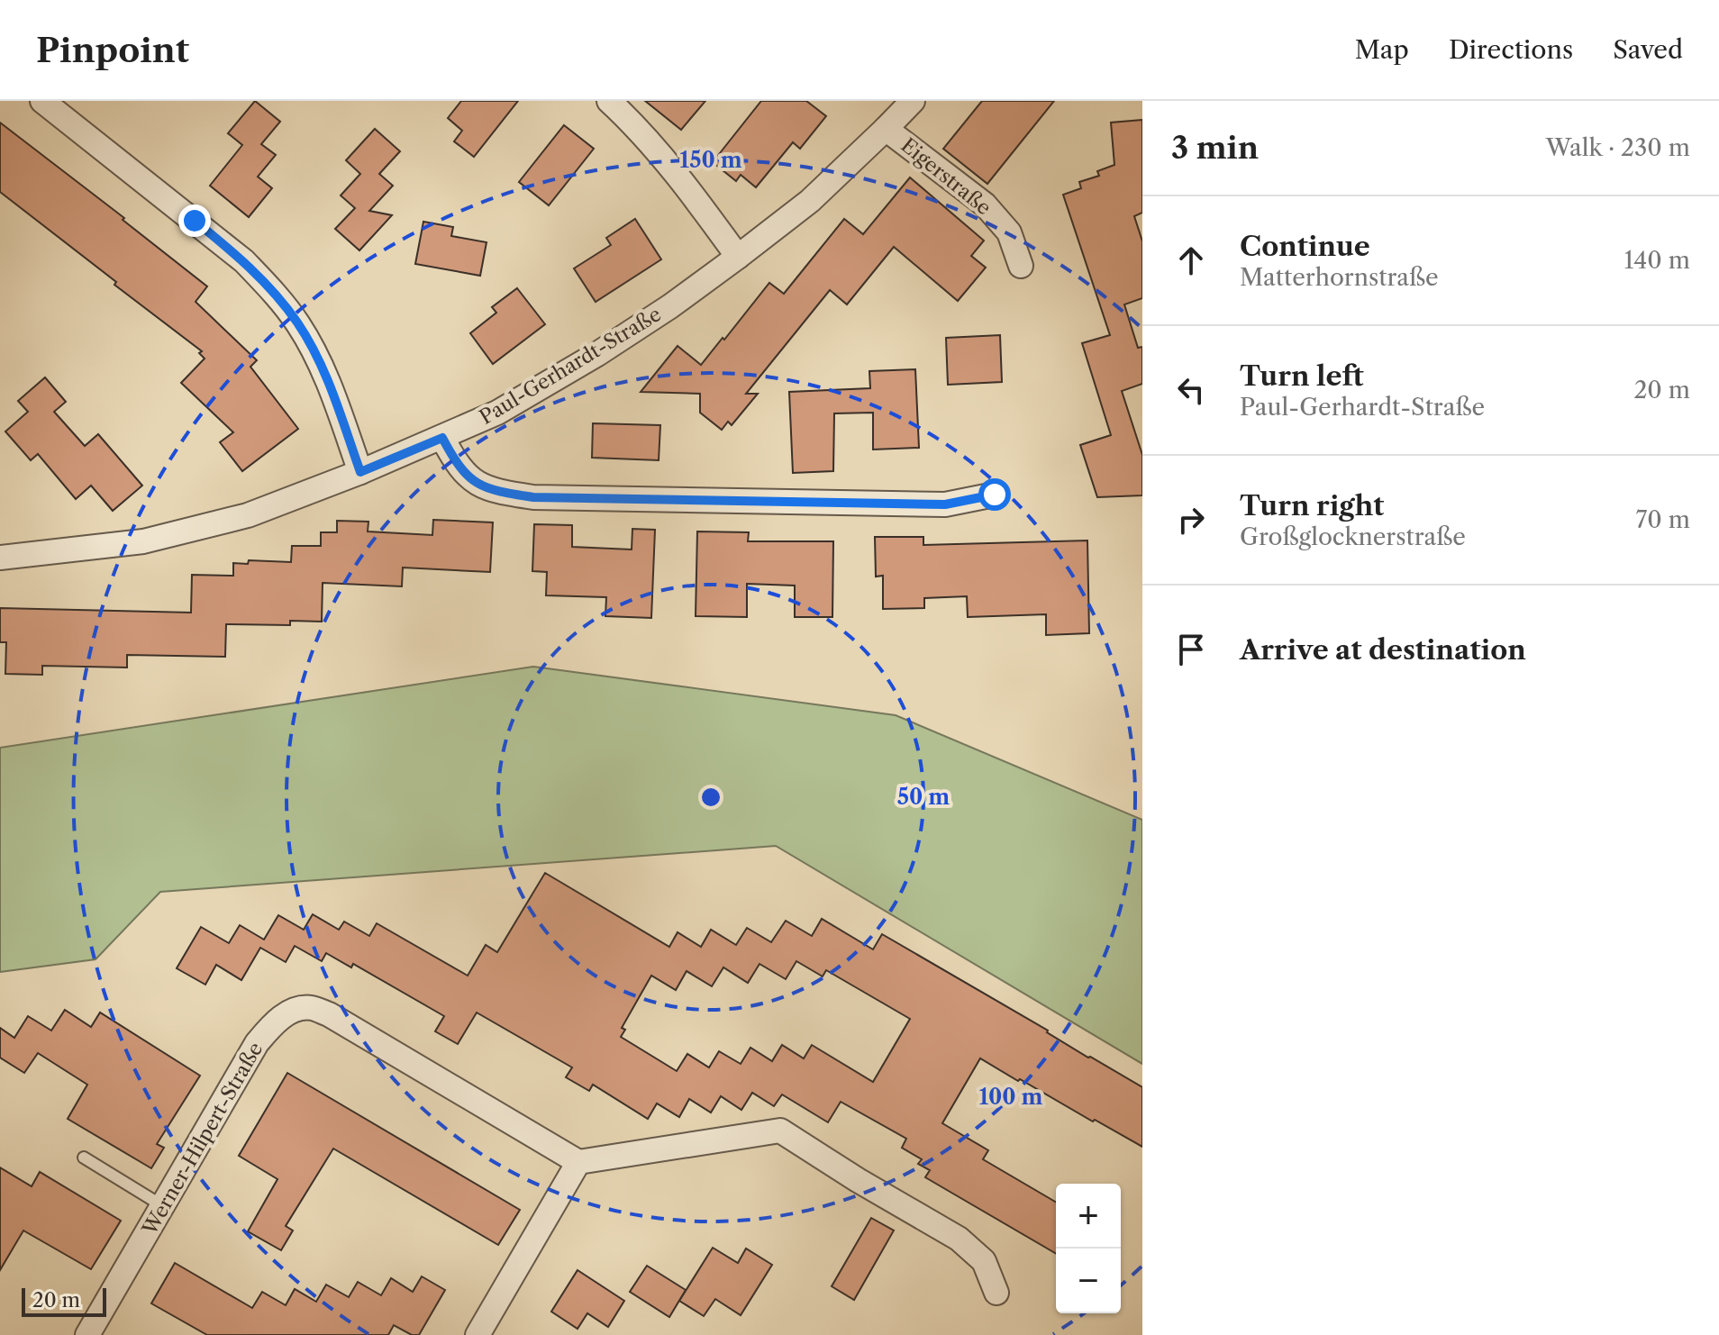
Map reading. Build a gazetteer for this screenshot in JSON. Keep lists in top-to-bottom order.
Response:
{
  "streets": {
    "street": ["Eigerstraße", "Paul-Gerhardt-Straße", "Werner-Hilpert-Straße"]
  },
  "crossings": [
    ["Eigerstraße", "Paul-Gerhardt-Straße"]
  ],
  "scale_bar": "20 m",
  "page": {
    "header": "Pinpoint",
    "nav": ["Map", "Directions", "Saved"],
    "heading": ["3 min", "Walk · 230 m"],
    "list": [
      ["Continue", "Matterhornstraße", "140 m"],
      ["Turn left", "Paul-Gerhardt-Straße", "20 m"],
      ["Turn right", "Großglocknerstraße", "70 m"],
      "Arrive at destination"
    ],
    "map_buttons": ["+", "−"],
    "scale": "20 m"
  },
  "rings": ["150 m", "50 m", "100 m"]
}
